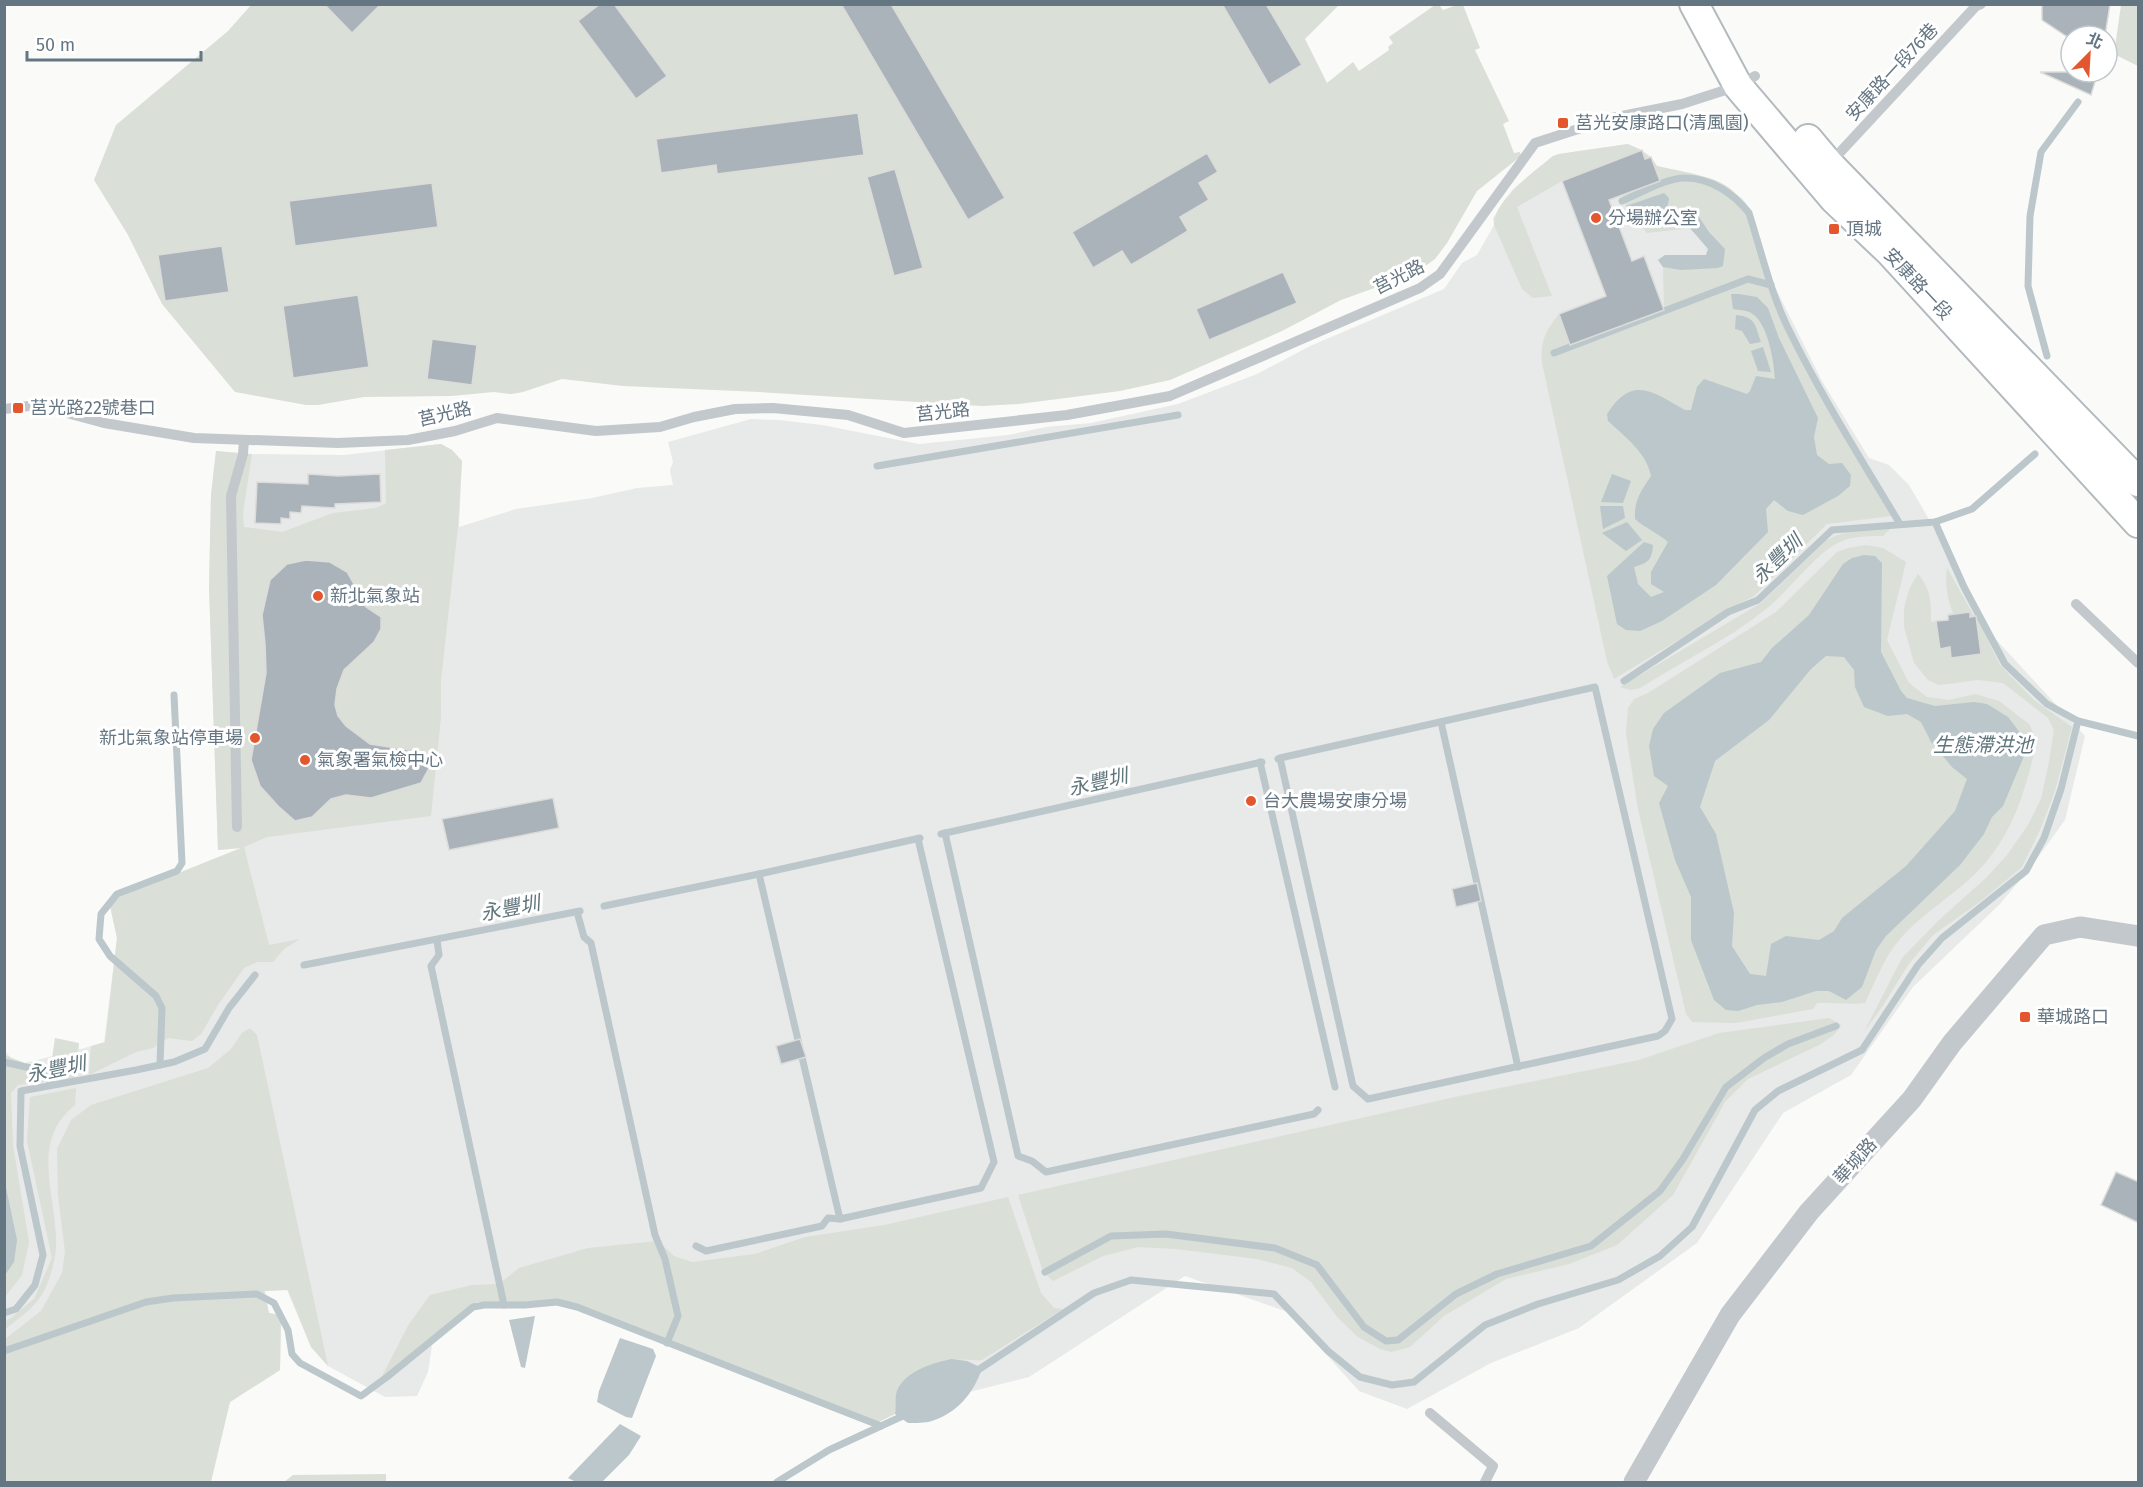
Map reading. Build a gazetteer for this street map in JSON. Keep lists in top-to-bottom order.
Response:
{
  "streets": {
    "main road": ["安康路一段"],
    "street": ["華城路"],
    "lane": ["安康路一段76巷", "莒光路"]
  },
  "crossings": [
    ["安康路一段76巷", "安康路一段"],
    ["莒光路", "安康路一段"]
  ],
  "water": ["永豐圳", "生態滯洪池"],
  "places": {
    "transit": [
      "莒光安康路口(清風園)",
      "頂城",
      "莒光路22號巷口",
      "華城路口"
    ],
    "other": [
      "分場辦公室",
      "新北氣象站",
      "新北氣象站停車場",
      "氣象署氣檢中心",
      "台大農場安康分場"
    ]
  },
  "scale_bar": "50 m",
  "north": "top right"
}
